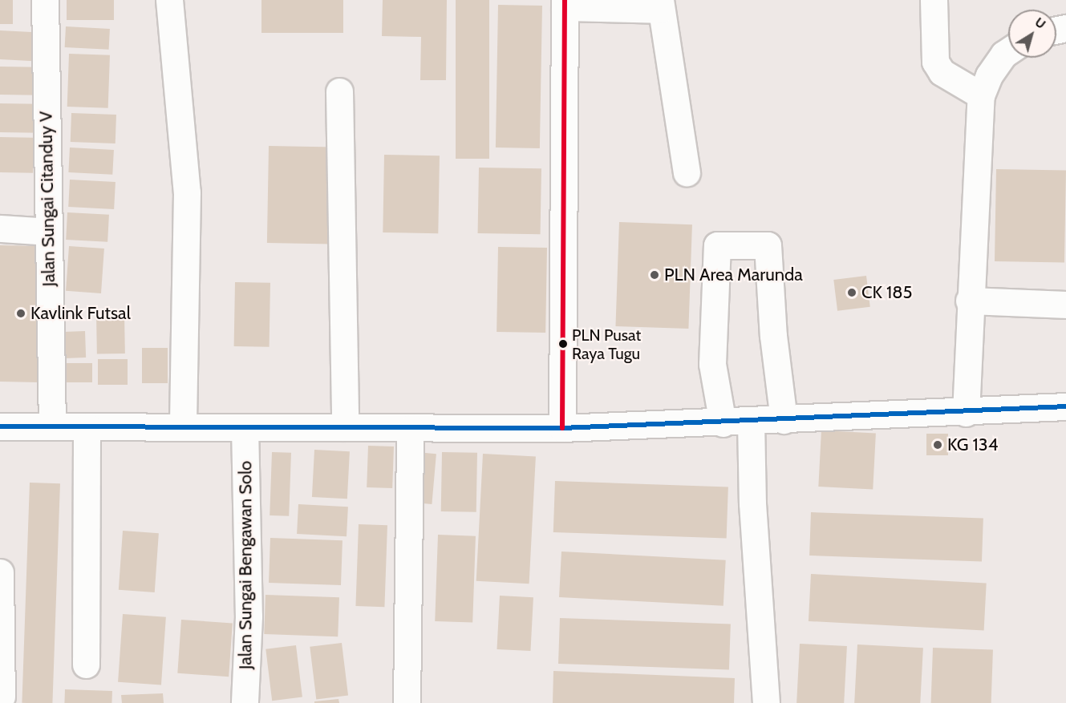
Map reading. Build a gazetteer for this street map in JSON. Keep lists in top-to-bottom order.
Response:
{
  "streets": {
    "street": ["Jalan Sungai Citanduy V", "Jalan Sungai Bengawan Solo"]
  },
  "places": [
    "PLN Area Marunda",
    "CK 185",
    "Kavlink Futsal",
    "PLN Pusat Raya Tugu",
    "KG 134"
  ],
  "north": "top right"
}
